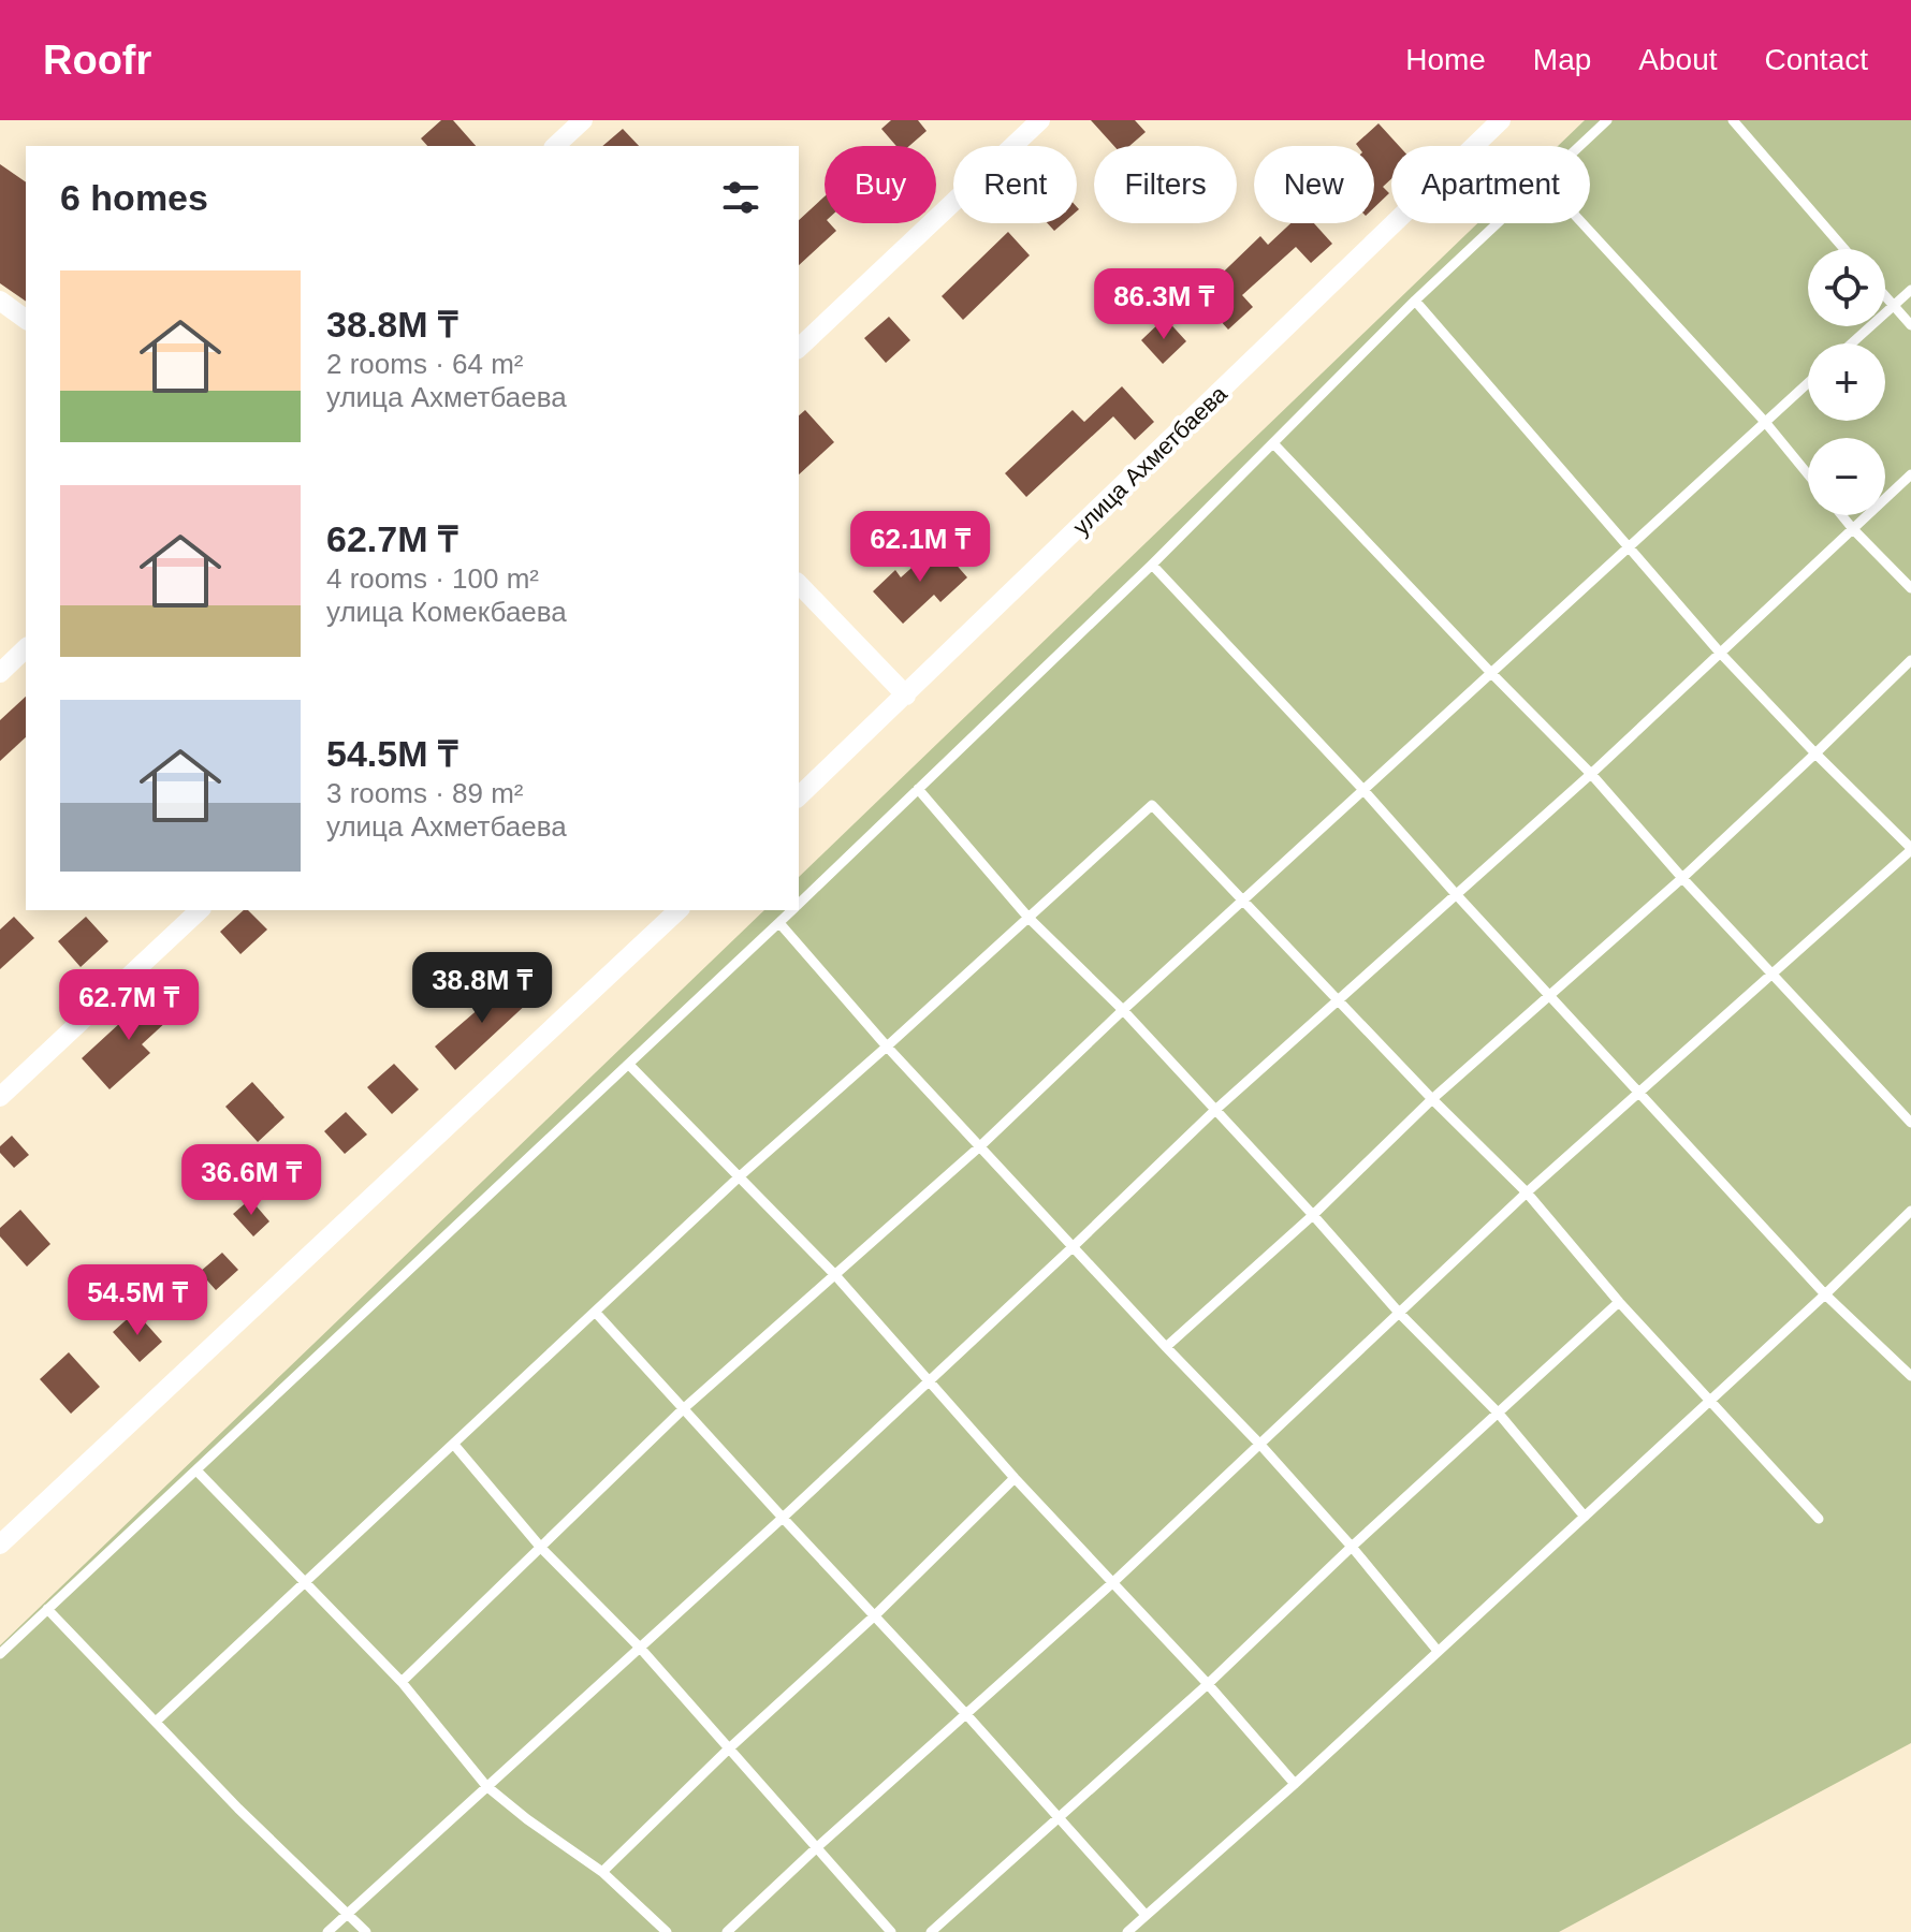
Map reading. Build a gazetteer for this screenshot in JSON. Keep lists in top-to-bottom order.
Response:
{
  "streets": {
    "street": ["улица Ахметбаева"]
  },
  "page": {
    "header": "Roofr",
    "nav": [
      "Home",
      "Map",
      "About",
      "Contact"
    ],
    "chip": [
      "Buy",
      "Rent",
      "Filters",
      "New",
      "Apartment"
    ],
    "heading": "6 homes",
    "map_buttons": ["+", "−"],
    "list": [
      {
        "name": "38.8M ₸",
        "note": "2 rooms · 64 m² · улица Ахметбаева"
      },
      {
        "name": "62.7M ₸",
        "note": "4 rooms · 100 m² · улица Комекбаева"
      },
      {
        "name": "54.5M ₸",
        "note": "3 rooms · 89 m² · улица Ахметбаева"
      }
    ],
    "price": [
      "86.3M ₸",
      "62.1M ₸",
      "38.8M ₸",
      "62.7M ₸",
      "36.6M ₸",
      "54.5M ₸"
    ]
  }
}
